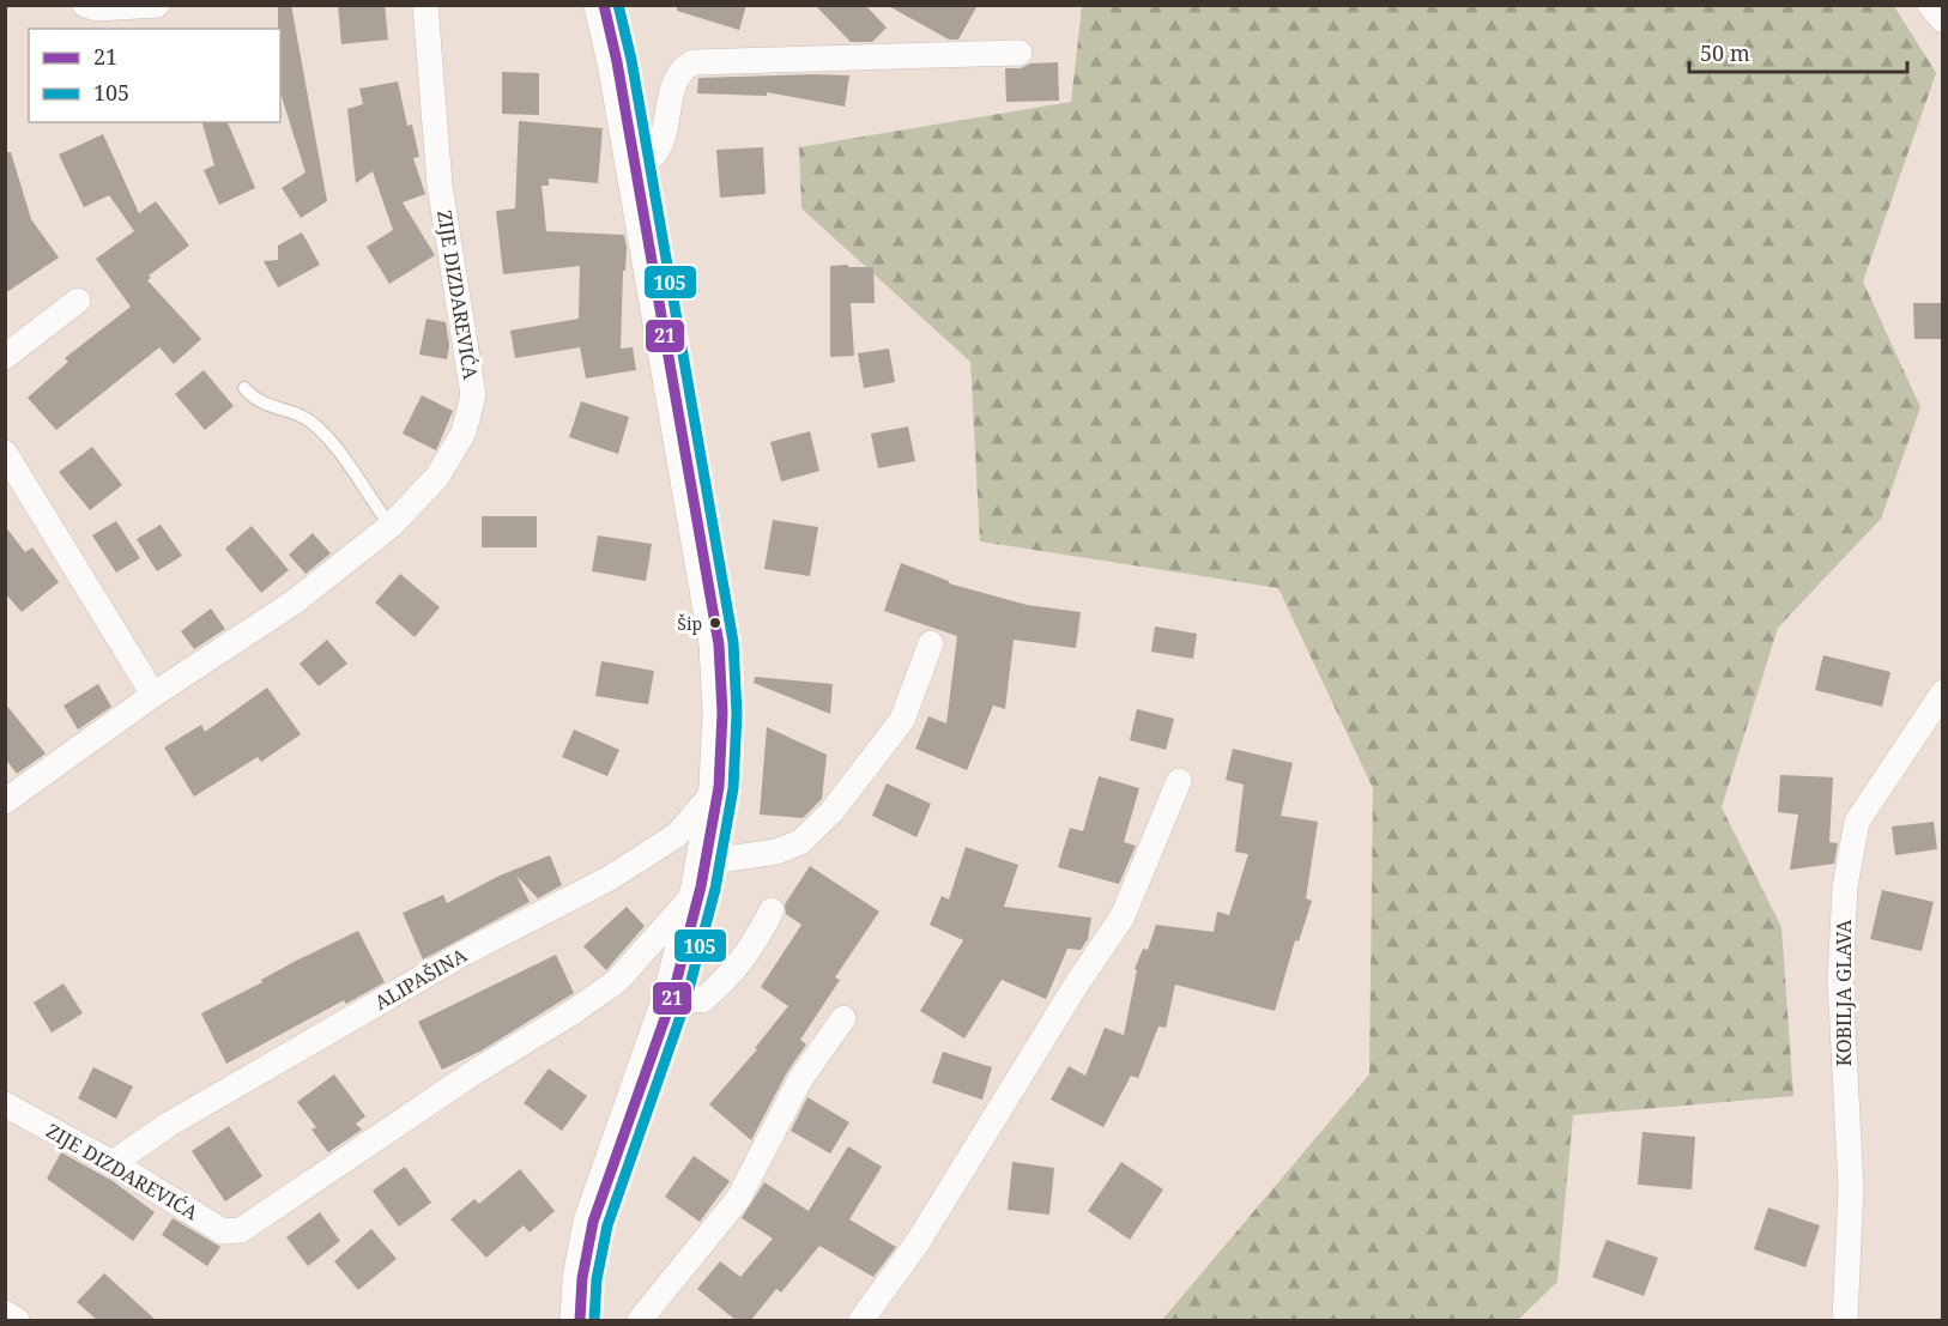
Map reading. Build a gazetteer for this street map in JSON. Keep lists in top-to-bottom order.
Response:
{
  "streets": {
    "street": ["ZIJE DIZDAREVIĆA", "ALIPAŠINA", "KOBILJA GLAVA"]
  },
  "crossings": [
    ["ZIJE DIZDAREVIĆA", "ALIPAŠINA"]
  ],
  "places": ["Šip"],
  "lines": ["transit line 21", "transit line 105"],
  "legend": ["21", "105"],
  "scale_bar": "50 m"
}
